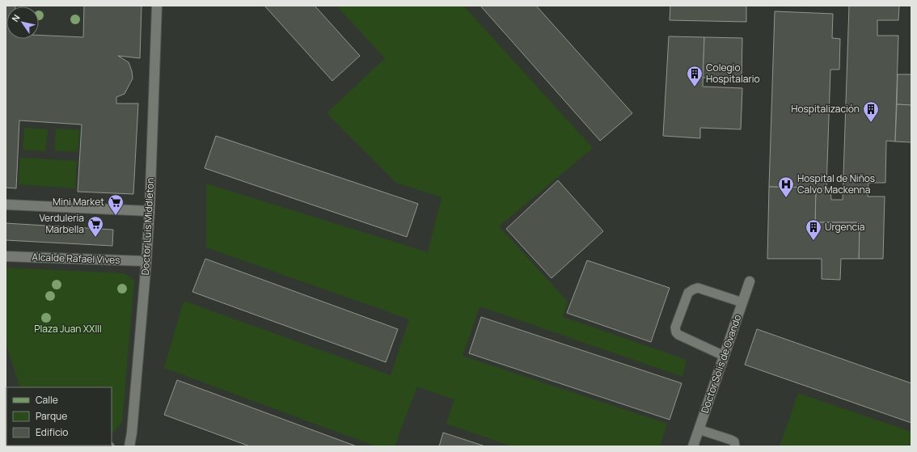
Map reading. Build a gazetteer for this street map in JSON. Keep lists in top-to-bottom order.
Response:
{
  "streets": {
    "street": ["Doctor Luis Middleton", "Alcalde Rafael Vives", "Doctor Solís de Ovando"]
  },
  "crossings": [
    ["Doctor Luis Middleton", "Alcalde Rafael Vives"]
  ],
  "parks": ["Plaza Juan XXIII"],
  "places": {
    "building": ["Colegio Hospitalario", "Hospitalización", "Urgencia"],
    "hospital": ["Hospital de Niños Calvo Mackenna"],
    "supermarket": ["Mini Market", "Verduleria Marbella"]
  },
  "legend": ["Calle", "Parque", "Edificio"],
  "north": "top left"
}
